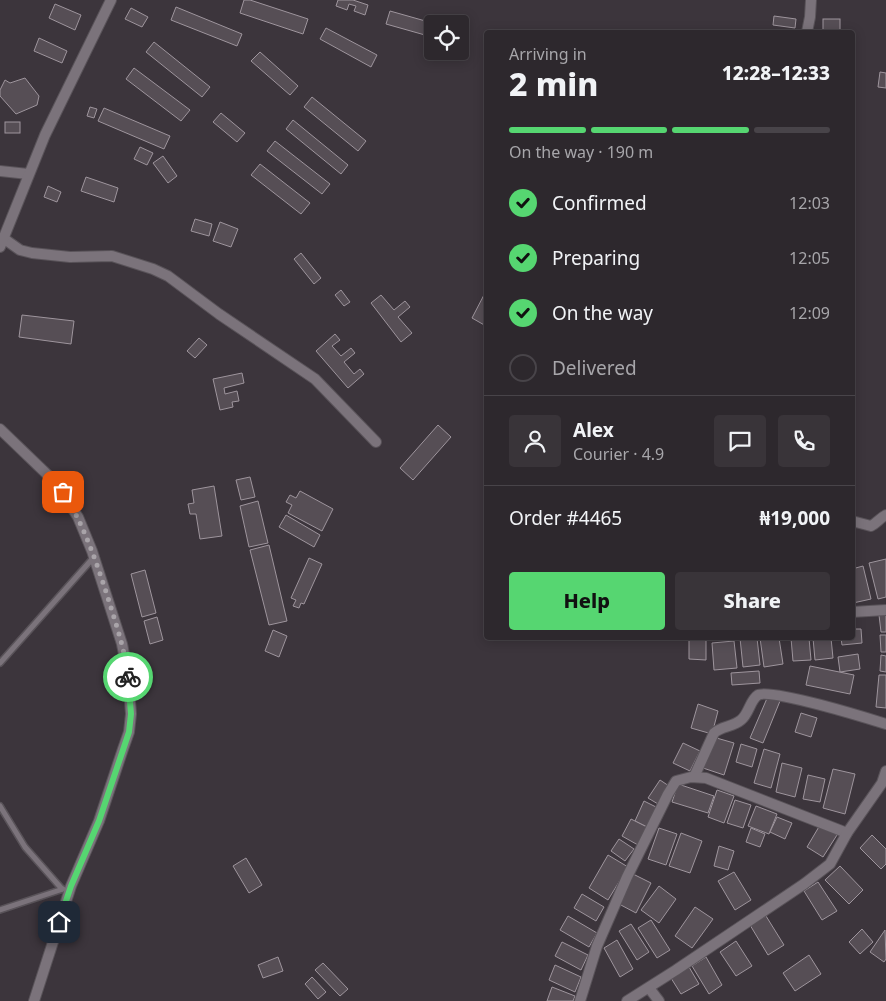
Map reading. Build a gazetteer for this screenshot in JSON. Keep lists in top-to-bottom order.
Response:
{
  "page": {
    "heading": ["2 min", "Arriving in", "12:28–12:33"],
    "panel": [
      "Alex",
      "Courier · 4.9",
      "Order #4465",
      "₦19,000"
    ],
    "bar": "On the way · 190 m",
    "list": [
      ["Confirmed", "12:03"],
      ["Preparing", "12:05"],
      ["On the way", "12:09"],
      "Delivered"
    ],
    "buttons": ["Help", "Share"]
  }
}
